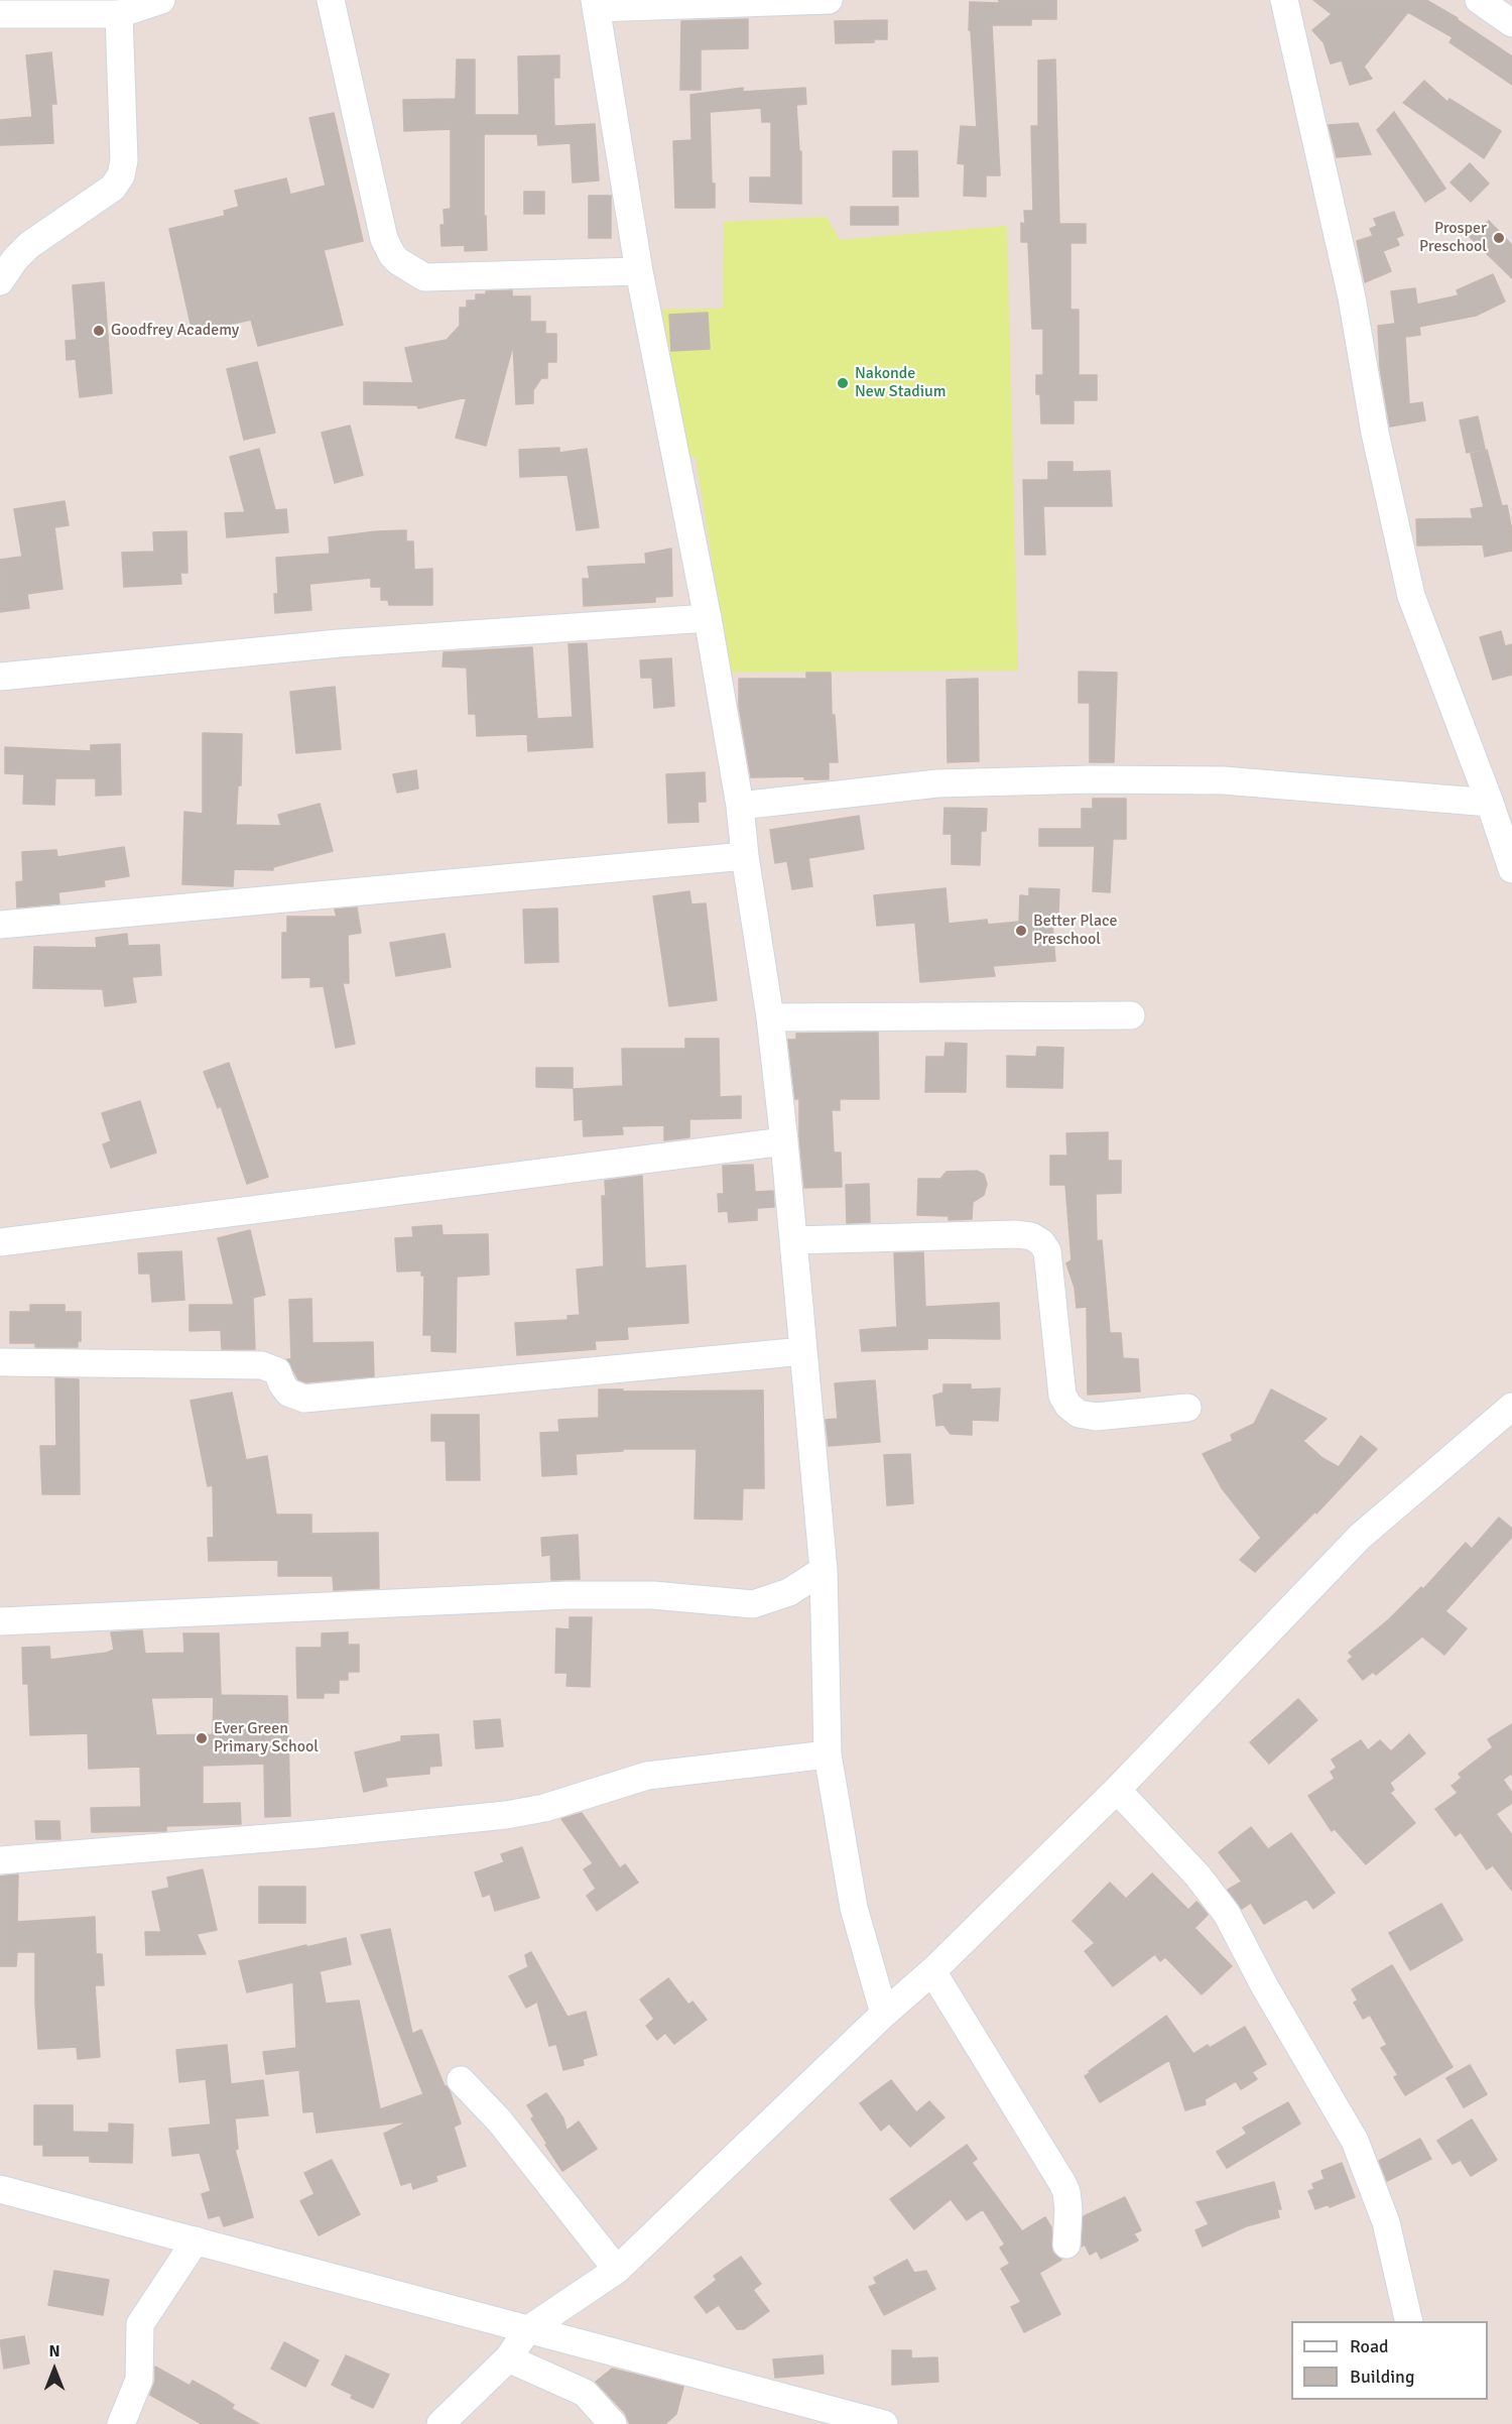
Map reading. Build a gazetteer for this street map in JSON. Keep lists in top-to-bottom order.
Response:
{
  "places": [
    "Prosper Preschool",
    "Goodfrey Academy",
    "Nakonde New Stadium",
    "Better Place Preschool",
    "Ever Green Primary School"
  ],
  "legend": ["Road", "Building"],
  "north": "top"
}
